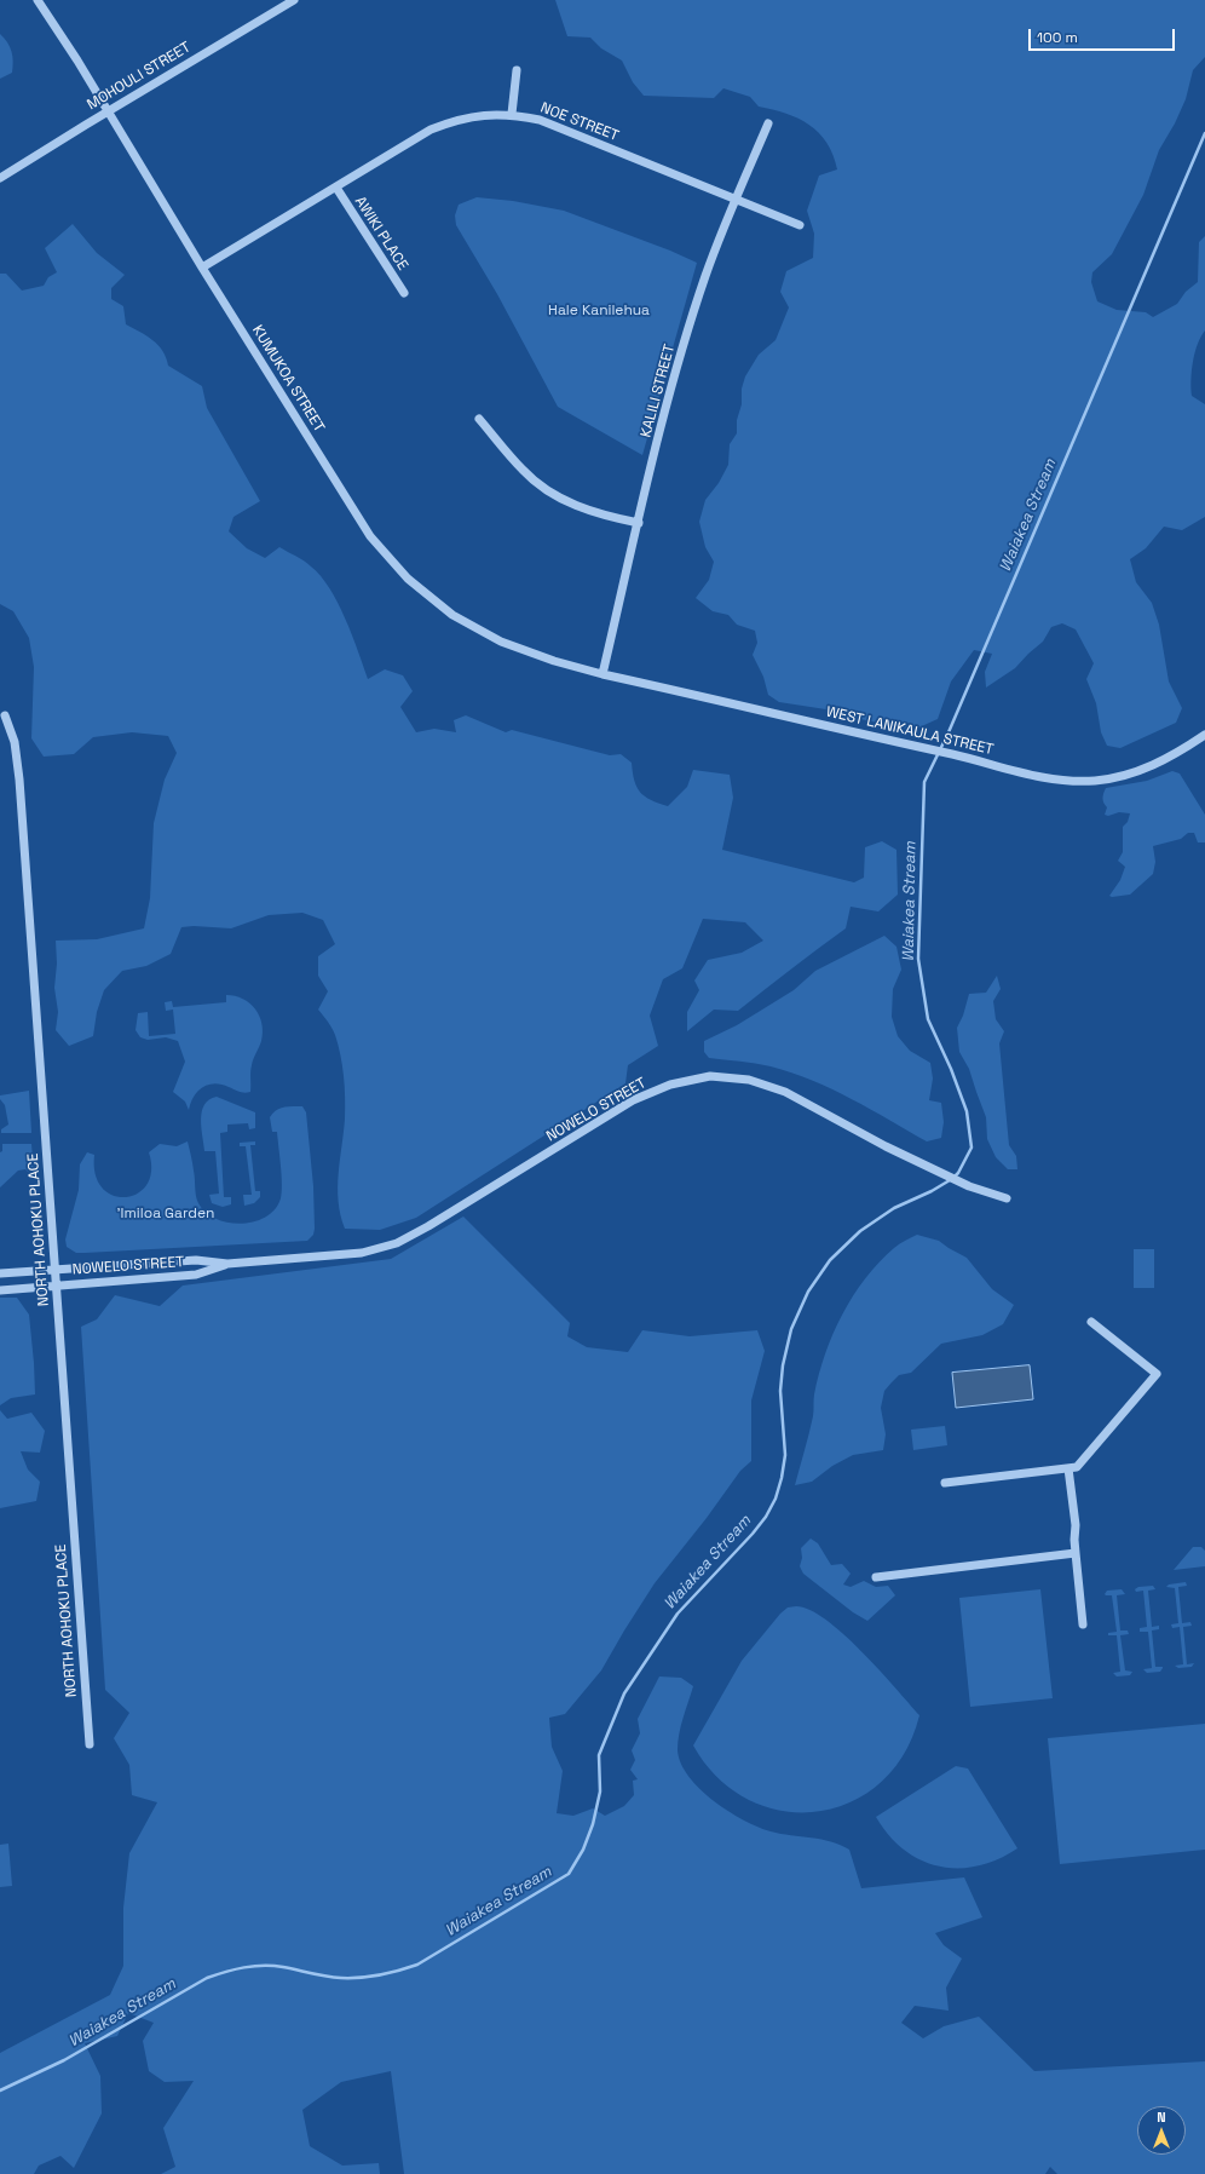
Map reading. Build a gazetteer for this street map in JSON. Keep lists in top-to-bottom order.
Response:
{
  "streets": {
    "street": [
      "MOHOULI STREET",
      "NOE STREET",
      "AWIKI PLACE",
      "KUMUKOA STREET",
      "KALILI STREET",
      "WEST LANIKAULA STREET",
      "NOWELO STREET",
      "NORTH AOHOKU PLACE"
    ]
  },
  "crossings": [
    ["MOHOULI STREET", "KUMUKOA STREET"],
    ["NOE STREET", "AWIKI PLACE"],
    ["NOE STREET", "KUMUKOA STREET"],
    ["NOE STREET", "KALILI STREET"],
    ["KUMUKOA STREET", "KALILI STREET"],
    ["KUMUKOA STREET", "WEST LANIKAULA STREET"],
    ["KALILI STREET", "WEST LANIKAULA STREET"],
    ["NOWELO STREET", "NORTH AOHOKU PLACE"]
  ],
  "water": ["Waiakea Stream"],
  "parks": ["Hale Kanilehua", "'Imiloa Garden"],
  "scale_bar": "100 m",
  "north": "top"
}
